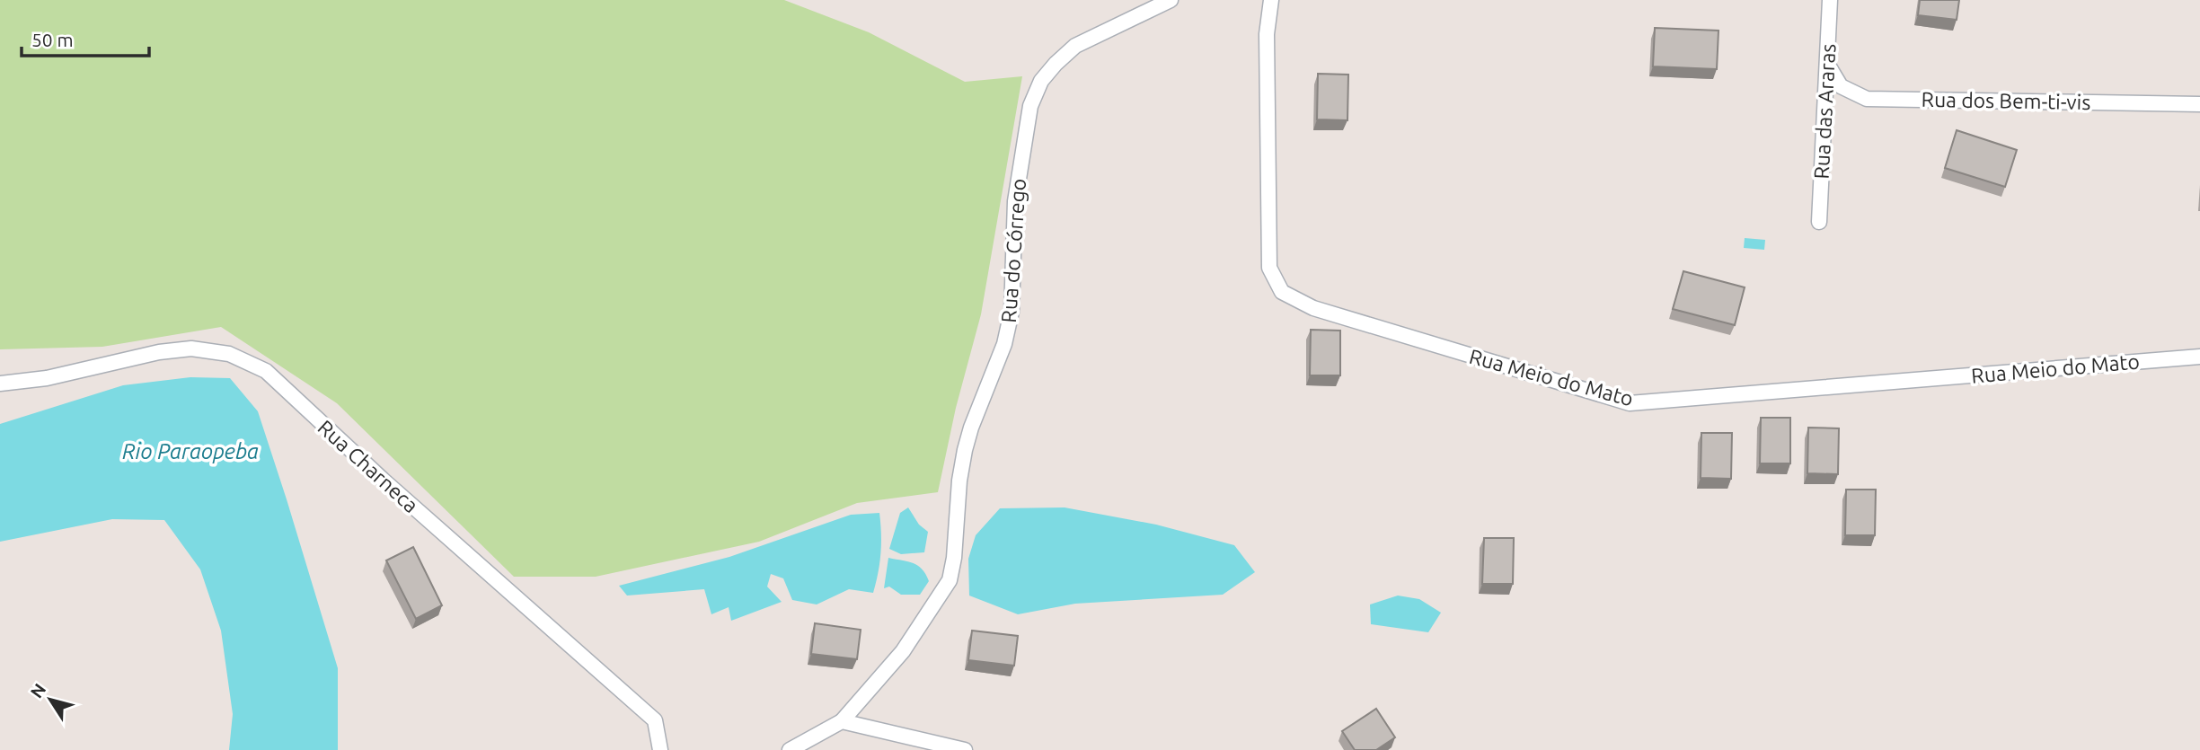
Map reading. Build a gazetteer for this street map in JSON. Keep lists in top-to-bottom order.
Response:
{
  "streets": {
    "street": [
      "Rua dos Bem-ti-vis",
      "Rua das Araras",
      "Rua do Córrego",
      "Rua Meio do Mato",
      "Rua Charneca"
    ]
  },
  "crossings": [
    ["Rua dos Bem-ti-vis", "Rua das Araras"]
  ],
  "water": ["Rio Paraopeba"],
  "scale_bar": "50 m",
  "north": "top left"
}
